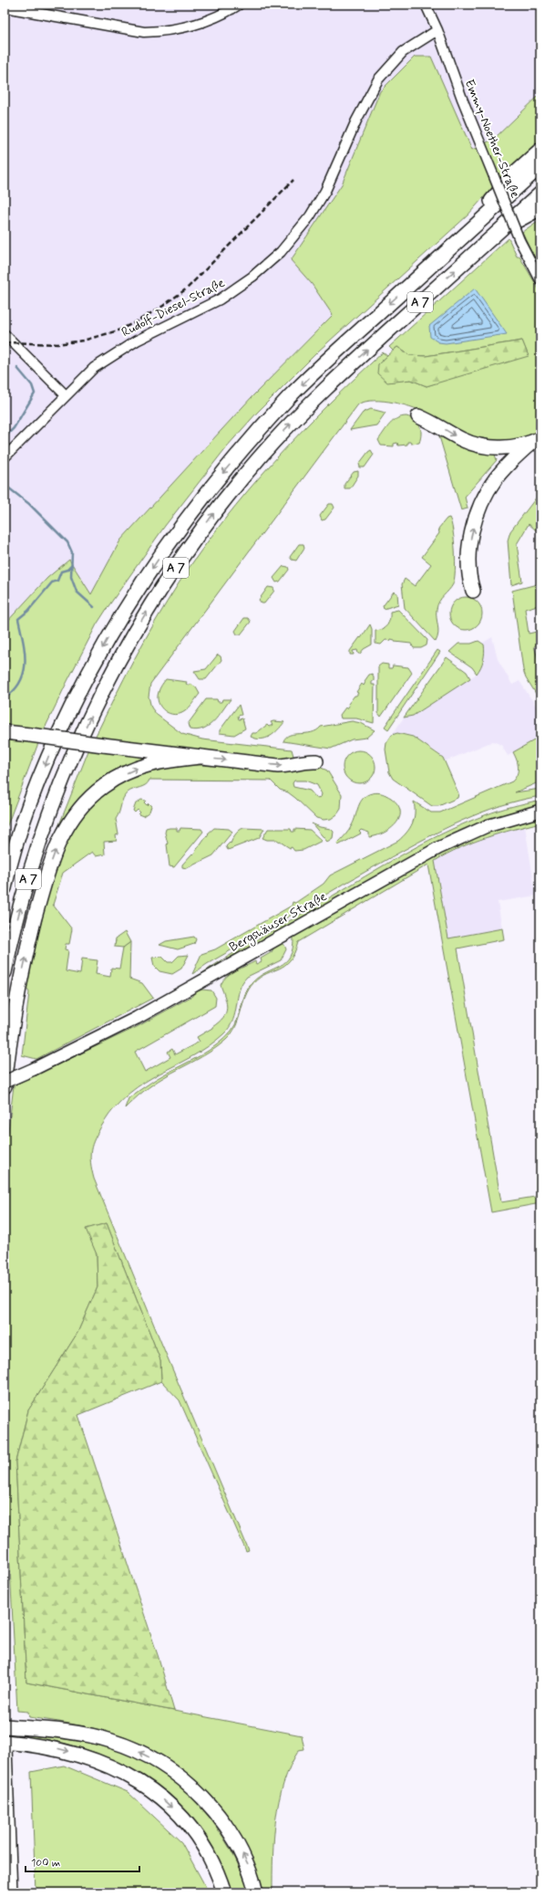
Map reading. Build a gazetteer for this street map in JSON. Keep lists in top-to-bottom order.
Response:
{
  "streets": {
    "highway": ["A 7"],
    "main road": ["Bergshäuser Straße"],
    "street": ["Emmy-Noether-Straße", "Rudolf-Diesel-Straße"]
  },
  "crossings": [
    ["Emmy-Noether-Straße", "Rudolf-Diesel-Straße"]
  ],
  "scale_bar": "100 m"
}
